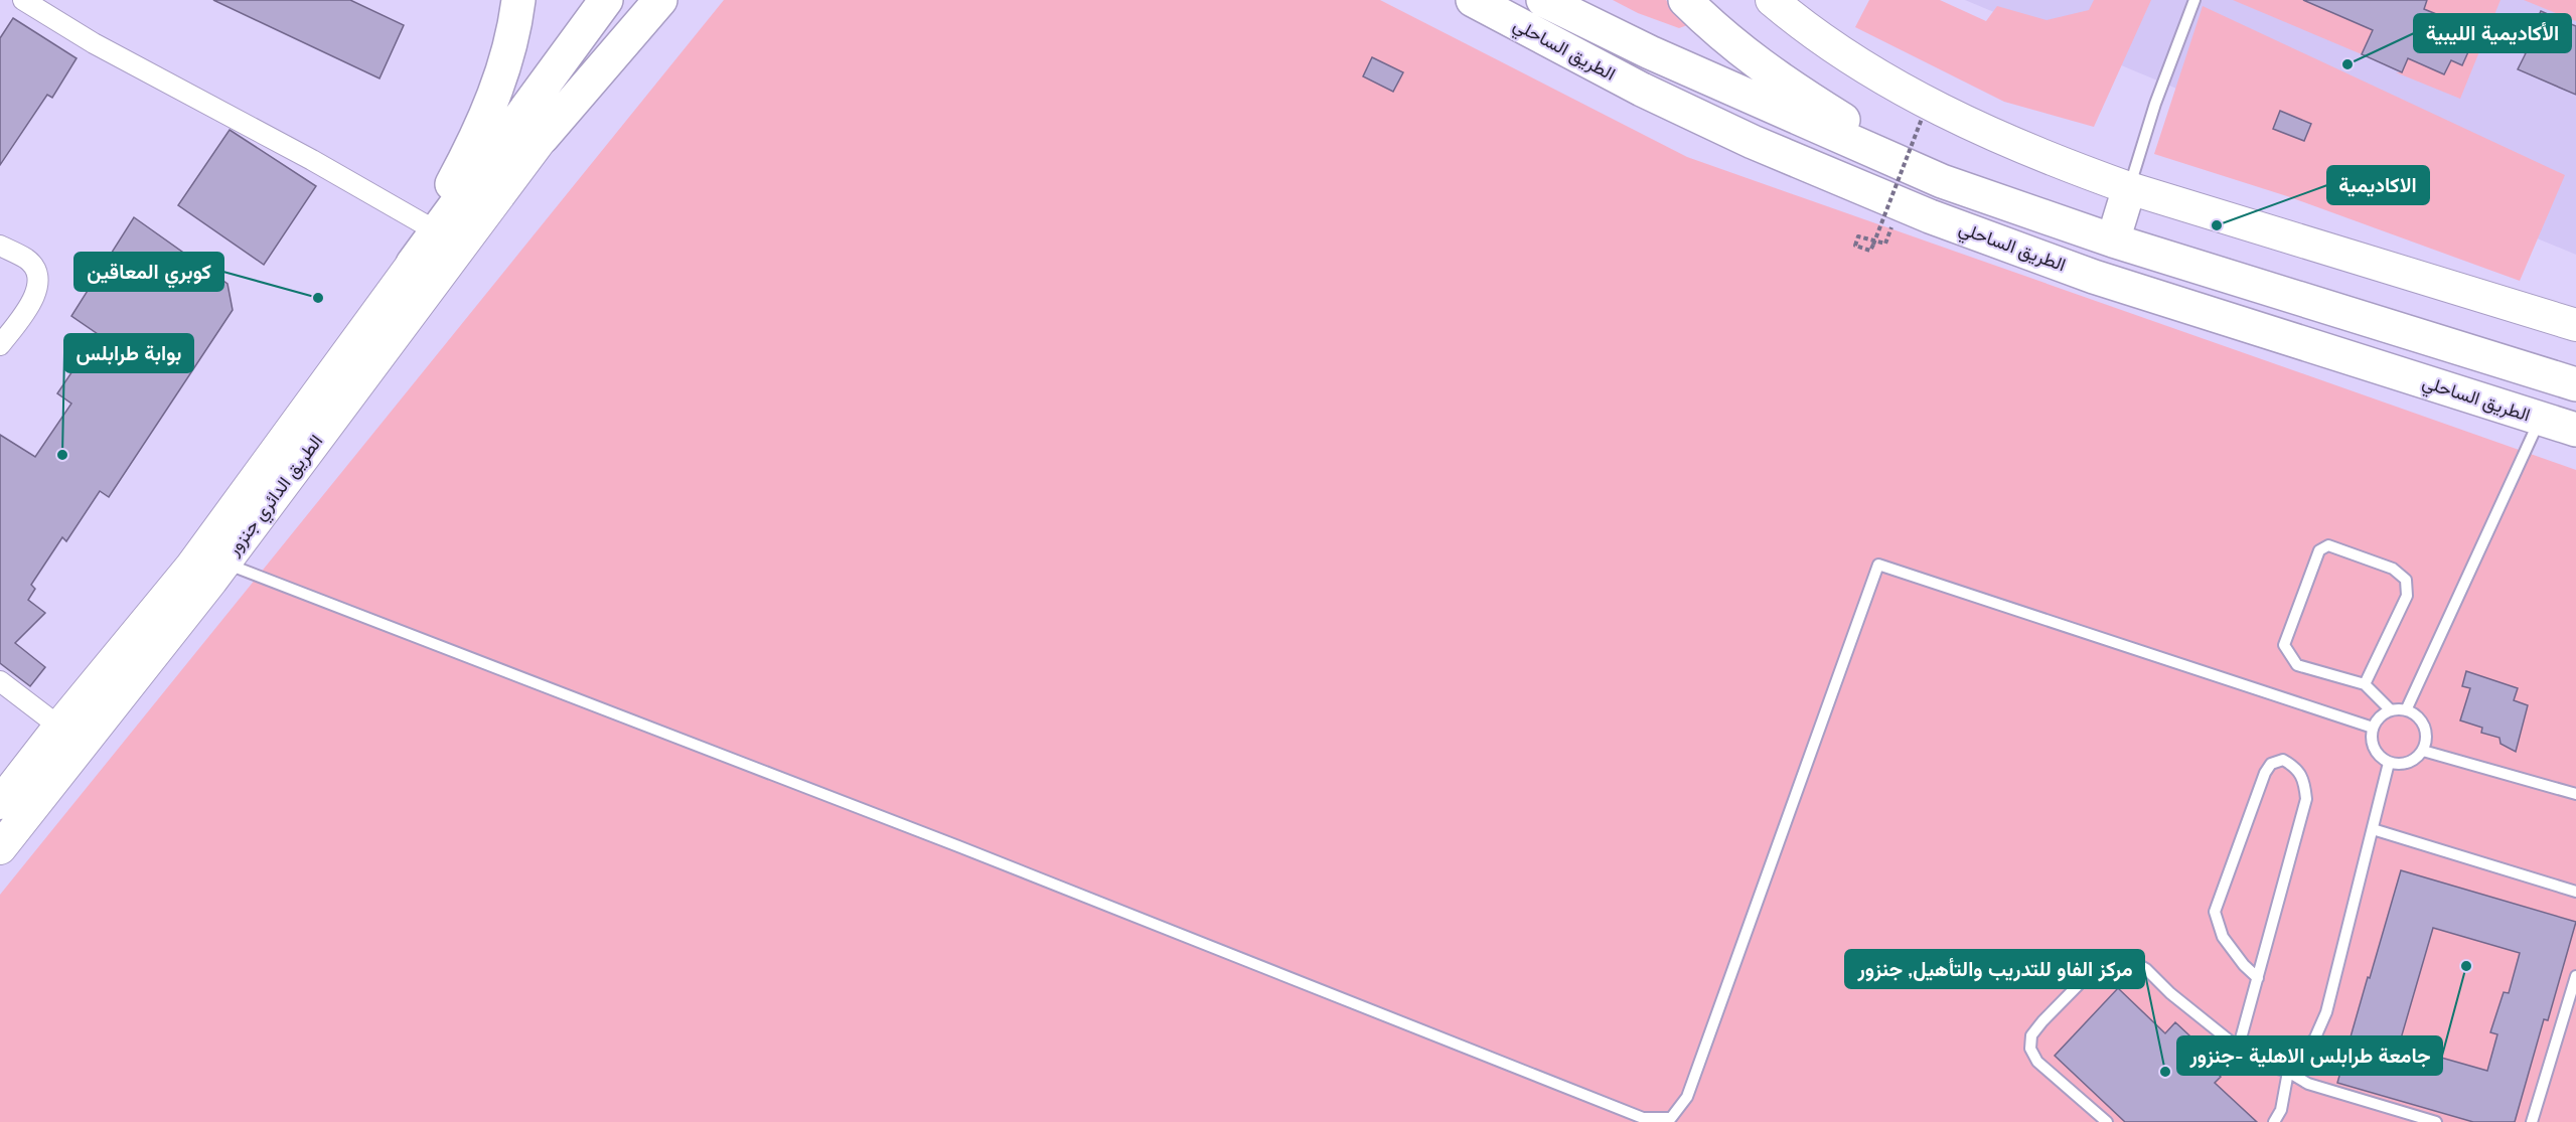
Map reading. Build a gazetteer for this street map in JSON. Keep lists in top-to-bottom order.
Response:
{
  "streets": {
    "highway": ["الطريق الساحلي"],
    "main road": ["الطريق الدائري جنزور"]
  },
  "places": [
    "الأكاديمية الليبية",
    "الاكاديمية",
    "كوبري المعاقين",
    "بوابة طرابلس",
    "جامعة طرابلس الاهلية -جنزور",
    "مركز الفاو للتدريب والتأهيل, جنزور"
  ]
}
